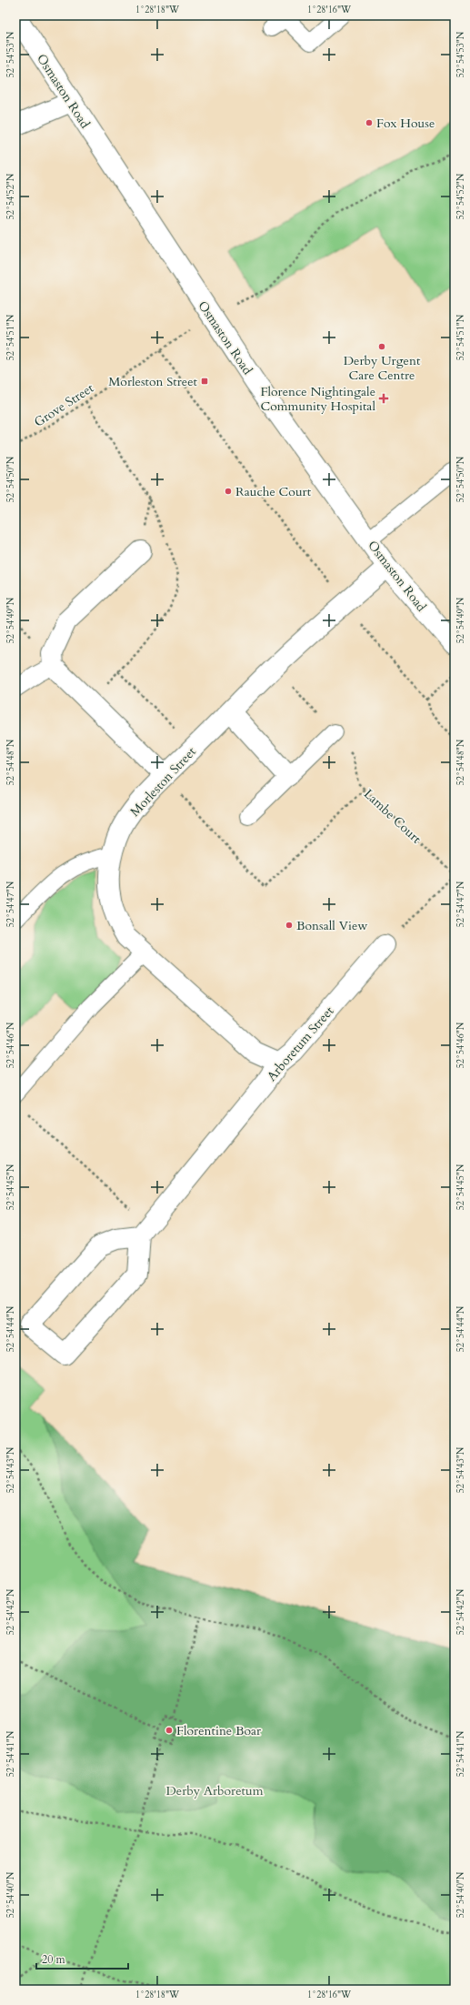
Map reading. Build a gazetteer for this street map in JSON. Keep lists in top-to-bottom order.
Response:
{
  "streets": {
    "street": ["Osmaston Road", "Morleston Street", "Arboretum Street"],
    "path": ["Grove Street", "Lambe Court"]
  },
  "crossings": [
    ["Osmaston Road", "Grove Street"],
    ["Osmaston Road", "Morleston Street"],
    ["Morleston Street", "Lambe Court"],
    ["Morleston Street", "Arboretum Street"]
  ],
  "parks": ["Derby Arboretum"],
  "places": {
    "other": [
      "Fox House",
      "Derby Urgent Care Centre",
      "Rauche Court",
      "Bonsall View",
      "Florentine Boar"
    ],
    "transit": ["Morleston Street"],
    "health": ["Florence Nightingale Community Hospital"]
  },
  "scale_bar": "20 m",
  "coordinates": [
    "1°28'18\"W",
    "1°28'16\"W",
    "52°54'53\"N",
    "52°54'52\"N",
    "52°54'51\"N",
    "52°54'50\"N",
    "52°54'49\"N",
    "52°54'48\"N",
    "52°54'47\"N",
    "52°54'46\"N",
    "52°54'45\"N",
    "52°54'44\"N",
    "52°54'43\"N",
    "52°54'42\"N",
    "52°54'41\"N",
    "52°54'40\"N"
  ]
}
